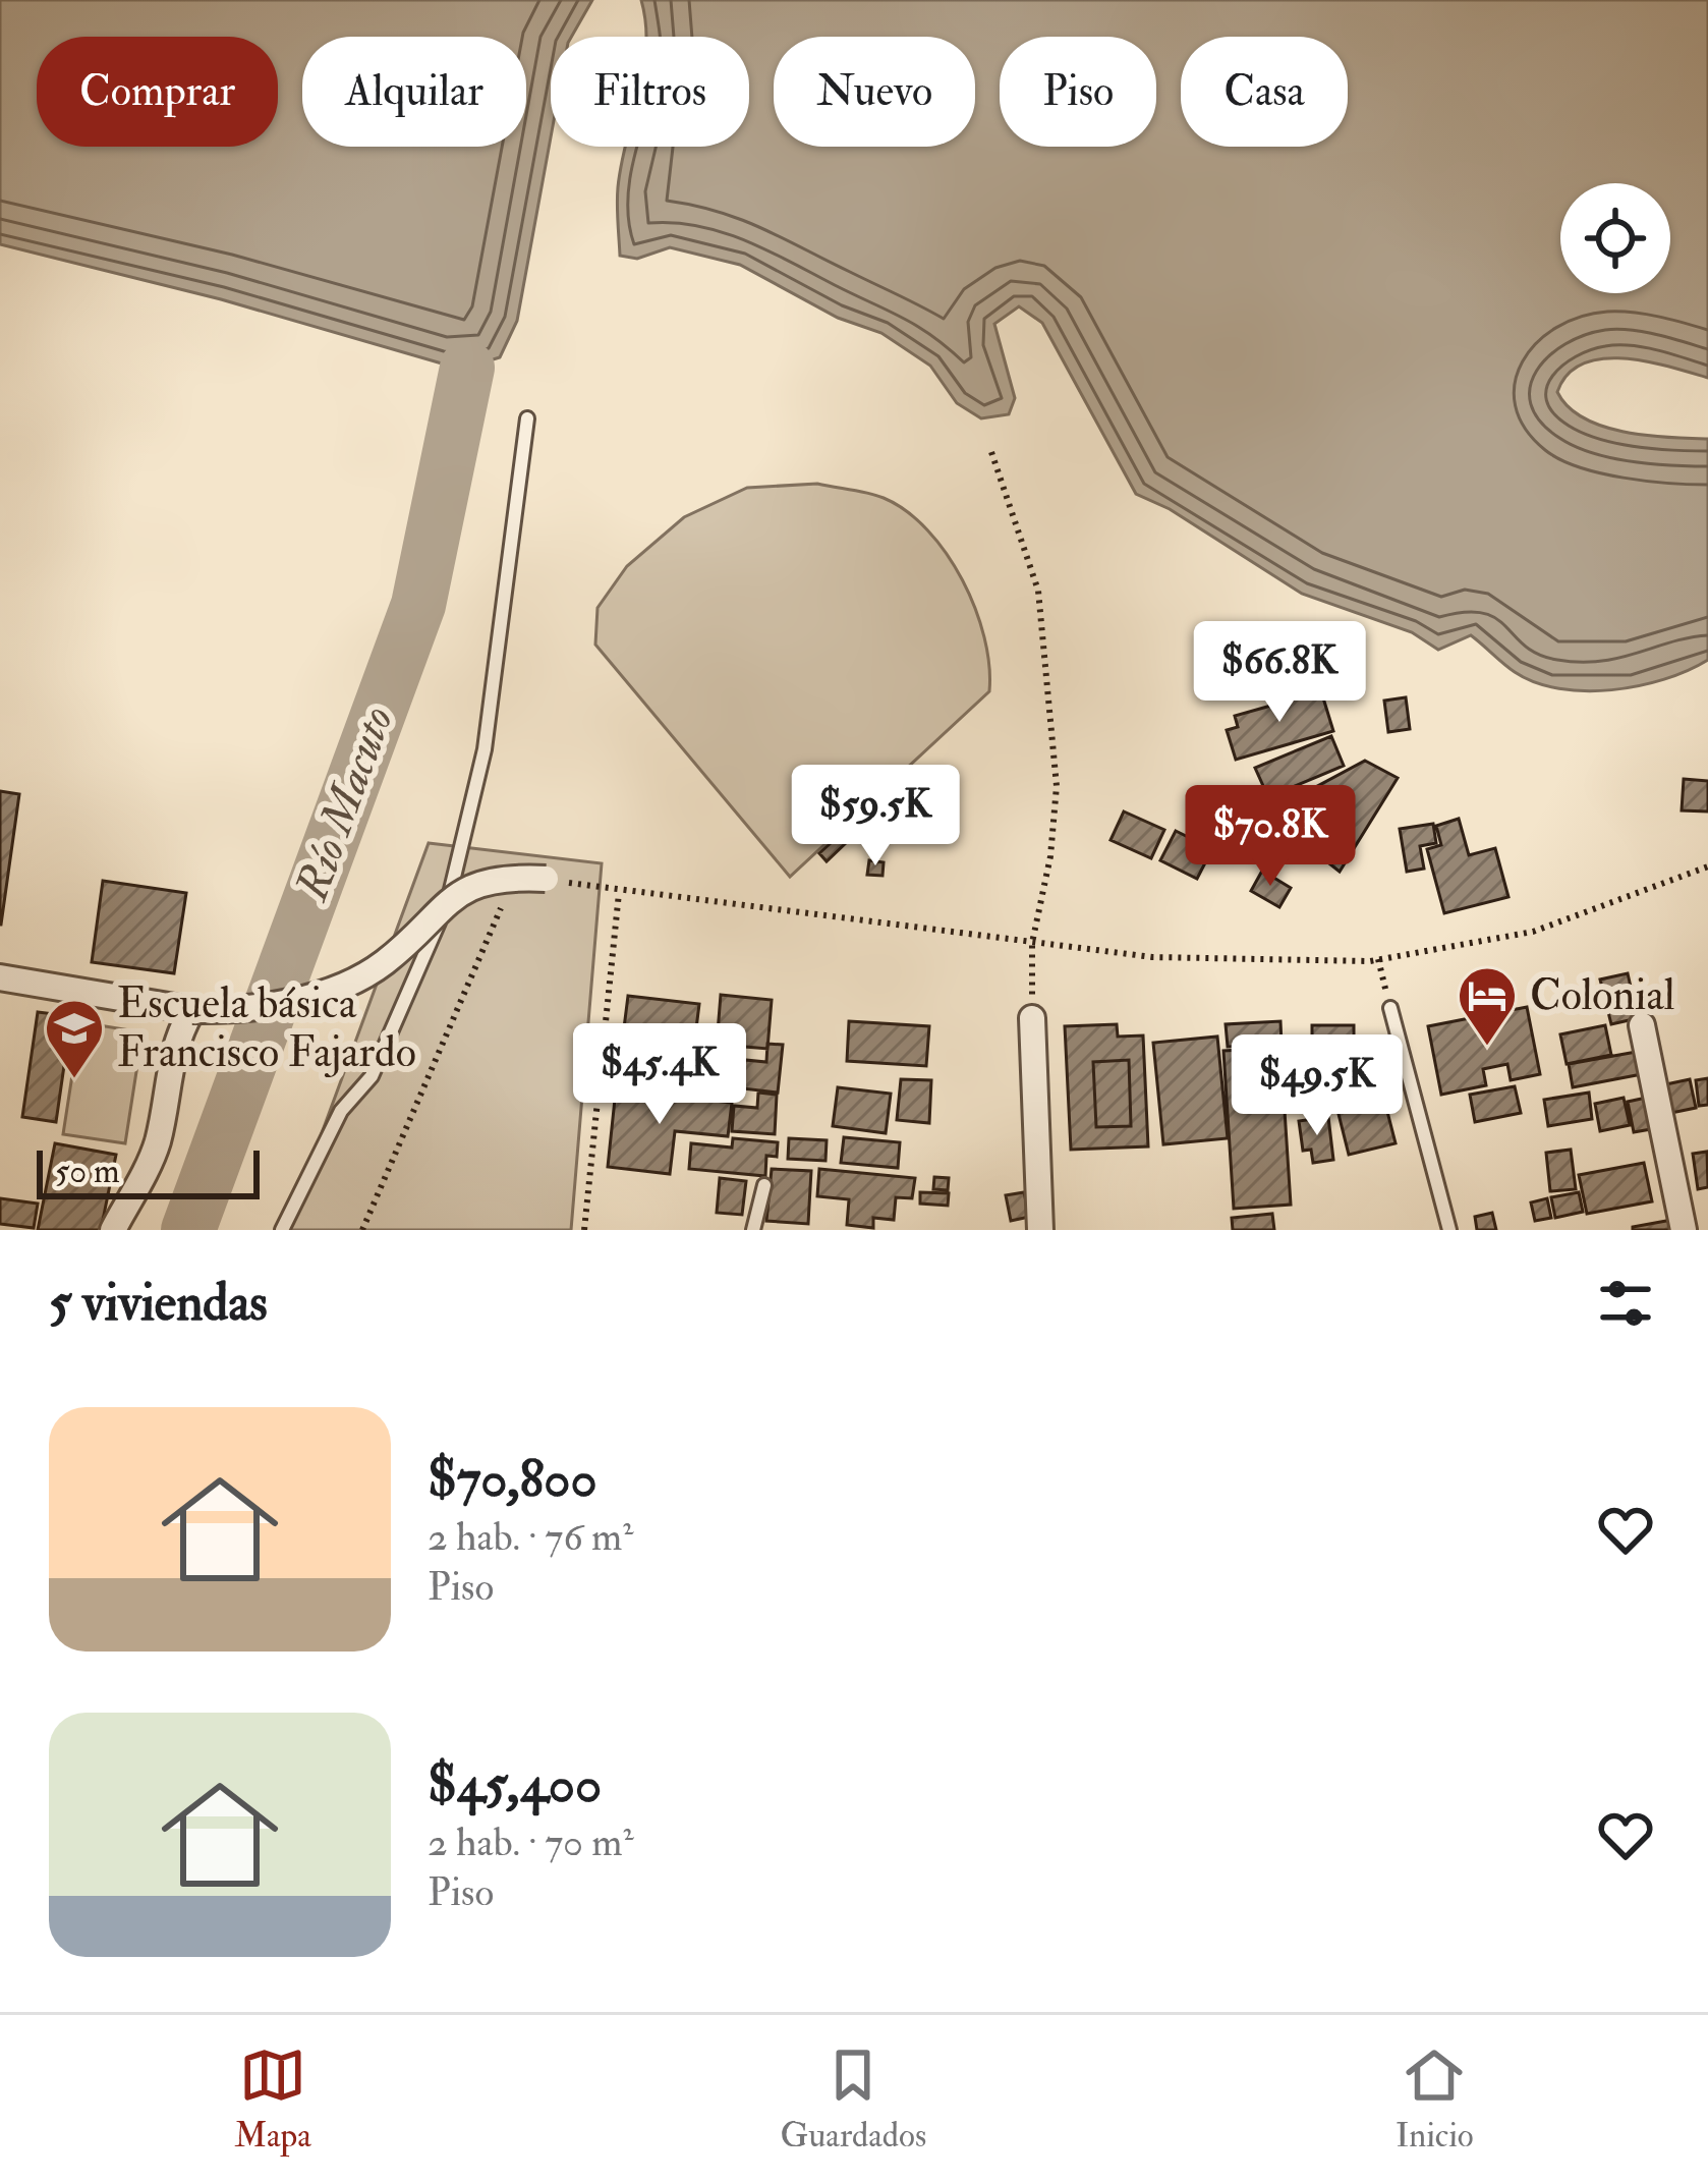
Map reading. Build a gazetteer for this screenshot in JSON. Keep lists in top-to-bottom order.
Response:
{
  "water": ["Río Macuto"],
  "places": {
    "hotel": ["Colonial"],
    "school or university": ["Escuela básica Francisco Fajardo"]
  },
  "scale_bar": "50 m",
  "page": {
    "chip": [
      "Comprar",
      "Alquilar",
      "Filtros",
      "Nuevo",
      "Piso",
      "Casa"
    ],
    "price": [
      "$66.8K",
      "$59.5K",
      "$70.8K",
      "$45.4K",
      "$49.5K"
    ],
    "scale": "50 m",
    "heading": "5 viviendas",
    "list": [
      {
        "name": "$70,800",
        "note": "2 hab. · 76 m² · Piso"
      },
      {
        "name": "$45,400",
        "note": "2 hab. · 70 m² · Piso"
      }
    ],
    "tabs": ["Mapa", "Guardados", "Inicio"]
  }
}
